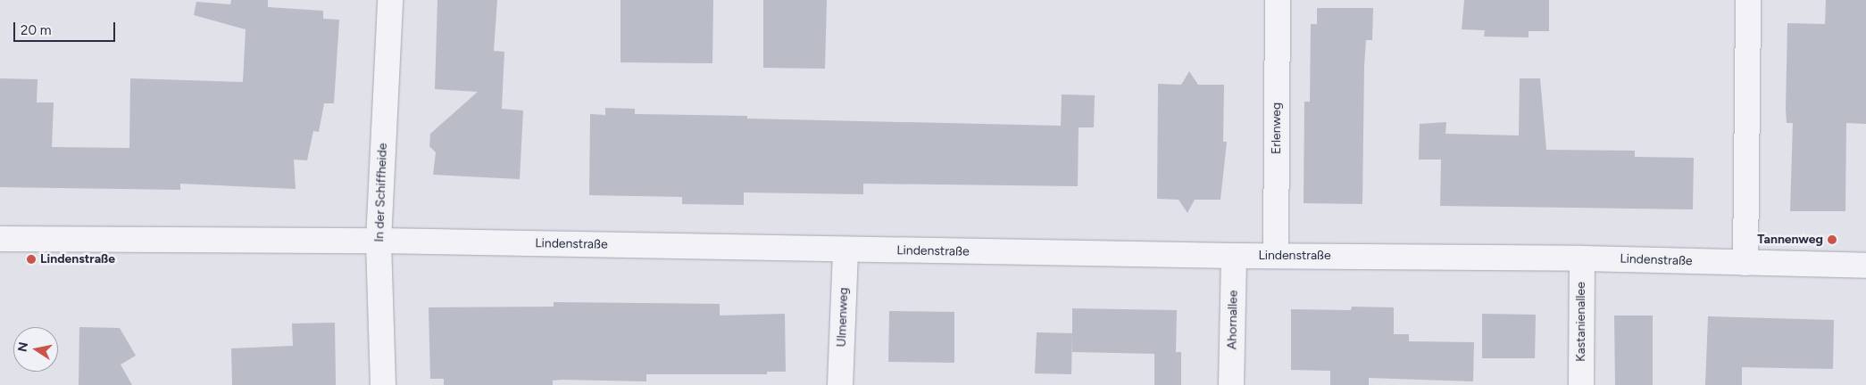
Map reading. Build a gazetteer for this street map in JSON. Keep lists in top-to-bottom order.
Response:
{
  "streets": {
    "street": [
      "Erlenweg",
      "In der Schiffheide",
      "Lindenstraße",
      "Ulmenweg",
      "Ahornallee",
      "Kastanienallee"
    ]
  },
  "crossings": [
    ["Erlenweg", "Lindenstraße"],
    ["In der Schiffheide", "Lindenstraße"],
    ["Lindenstraße", "Ulmenweg"],
    ["Lindenstraße", "Ahornallee"],
    ["Lindenstraße", "Kastanienallee"]
  ],
  "places": ["Tannenweg", "Lindenstraße"],
  "scale_bar": "20 m",
  "north": "left"
}
